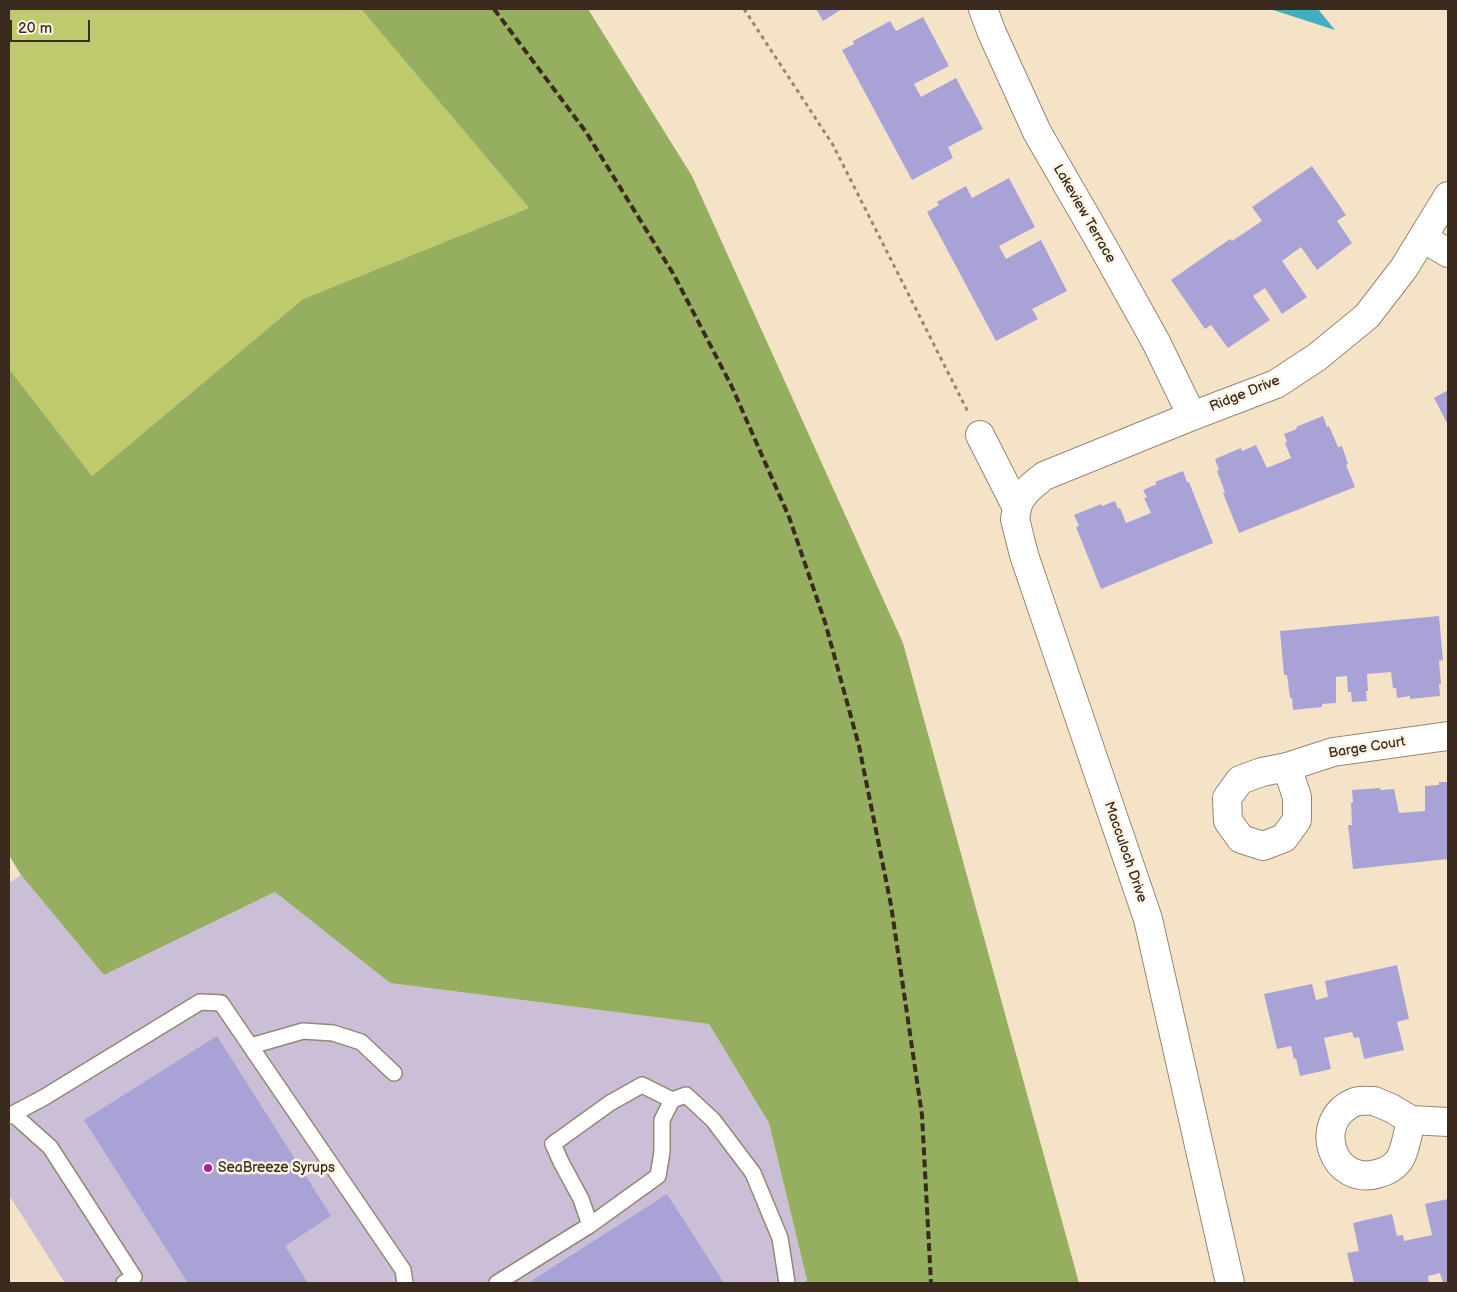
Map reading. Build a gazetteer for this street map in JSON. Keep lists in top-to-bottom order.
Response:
{
  "streets": {
    "street": [
      "Lakeview Terrace",
      "Ridge Drive",
      "Barge Court",
      "Macculoch Drive"
    ]
  },
  "crossings": [
    ["Lakeview Terrace", "Ridge Drive"],
    ["Ridge Drive", "Macculoch Drive"]
  ],
  "places": ["SeaBreeze Syrups"],
  "scale_bar": "20 m"
}
